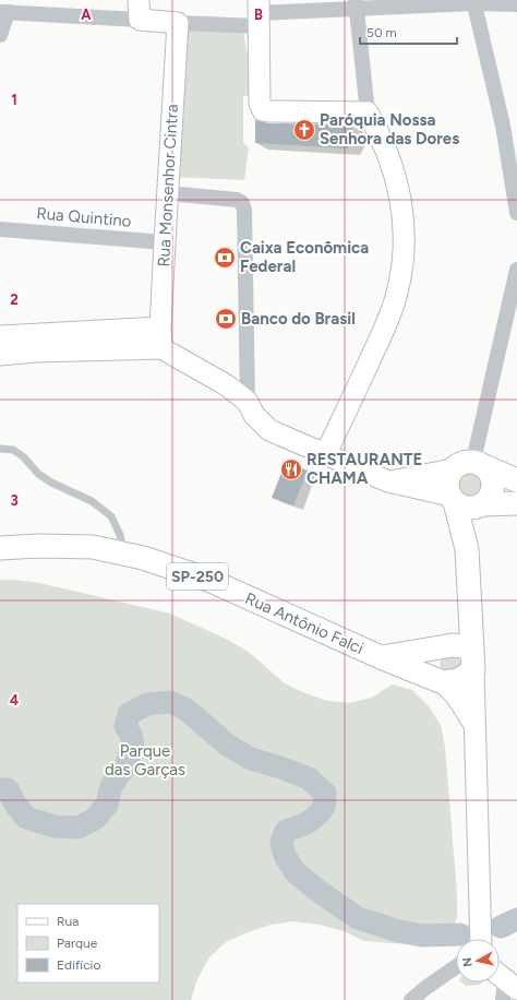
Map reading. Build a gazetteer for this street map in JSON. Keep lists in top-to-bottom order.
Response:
{
  "streets": {
    "main road": ["Rua Monsenhor Cintra", "SP-250", "Rua Antônio Falci"],
    "street": ["Rua Quintino"]
  },
  "crossings": [
    ["Rua Monsenhor Cintra", "Rua Quintino"]
  ],
  "parks": ["Parque das Garças"],
  "places": {
    "church": ["Paróquia Nossa Senhora das Dores"],
    "bank": ["Caixa Econômica Federal", "Banco do Brasil"],
    "restaurant": ["RESTAURANTE CHAMA"]
  },
  "legend": ["Rua", "Parque", "Edifício"],
  "scale_bar": "50 m",
  "north": "left",
  "grid": {
    "columns": ["A", "B"],
    "rows": [
      "1",
      "2",
      "3",
      "4"
    ]
  }
}
